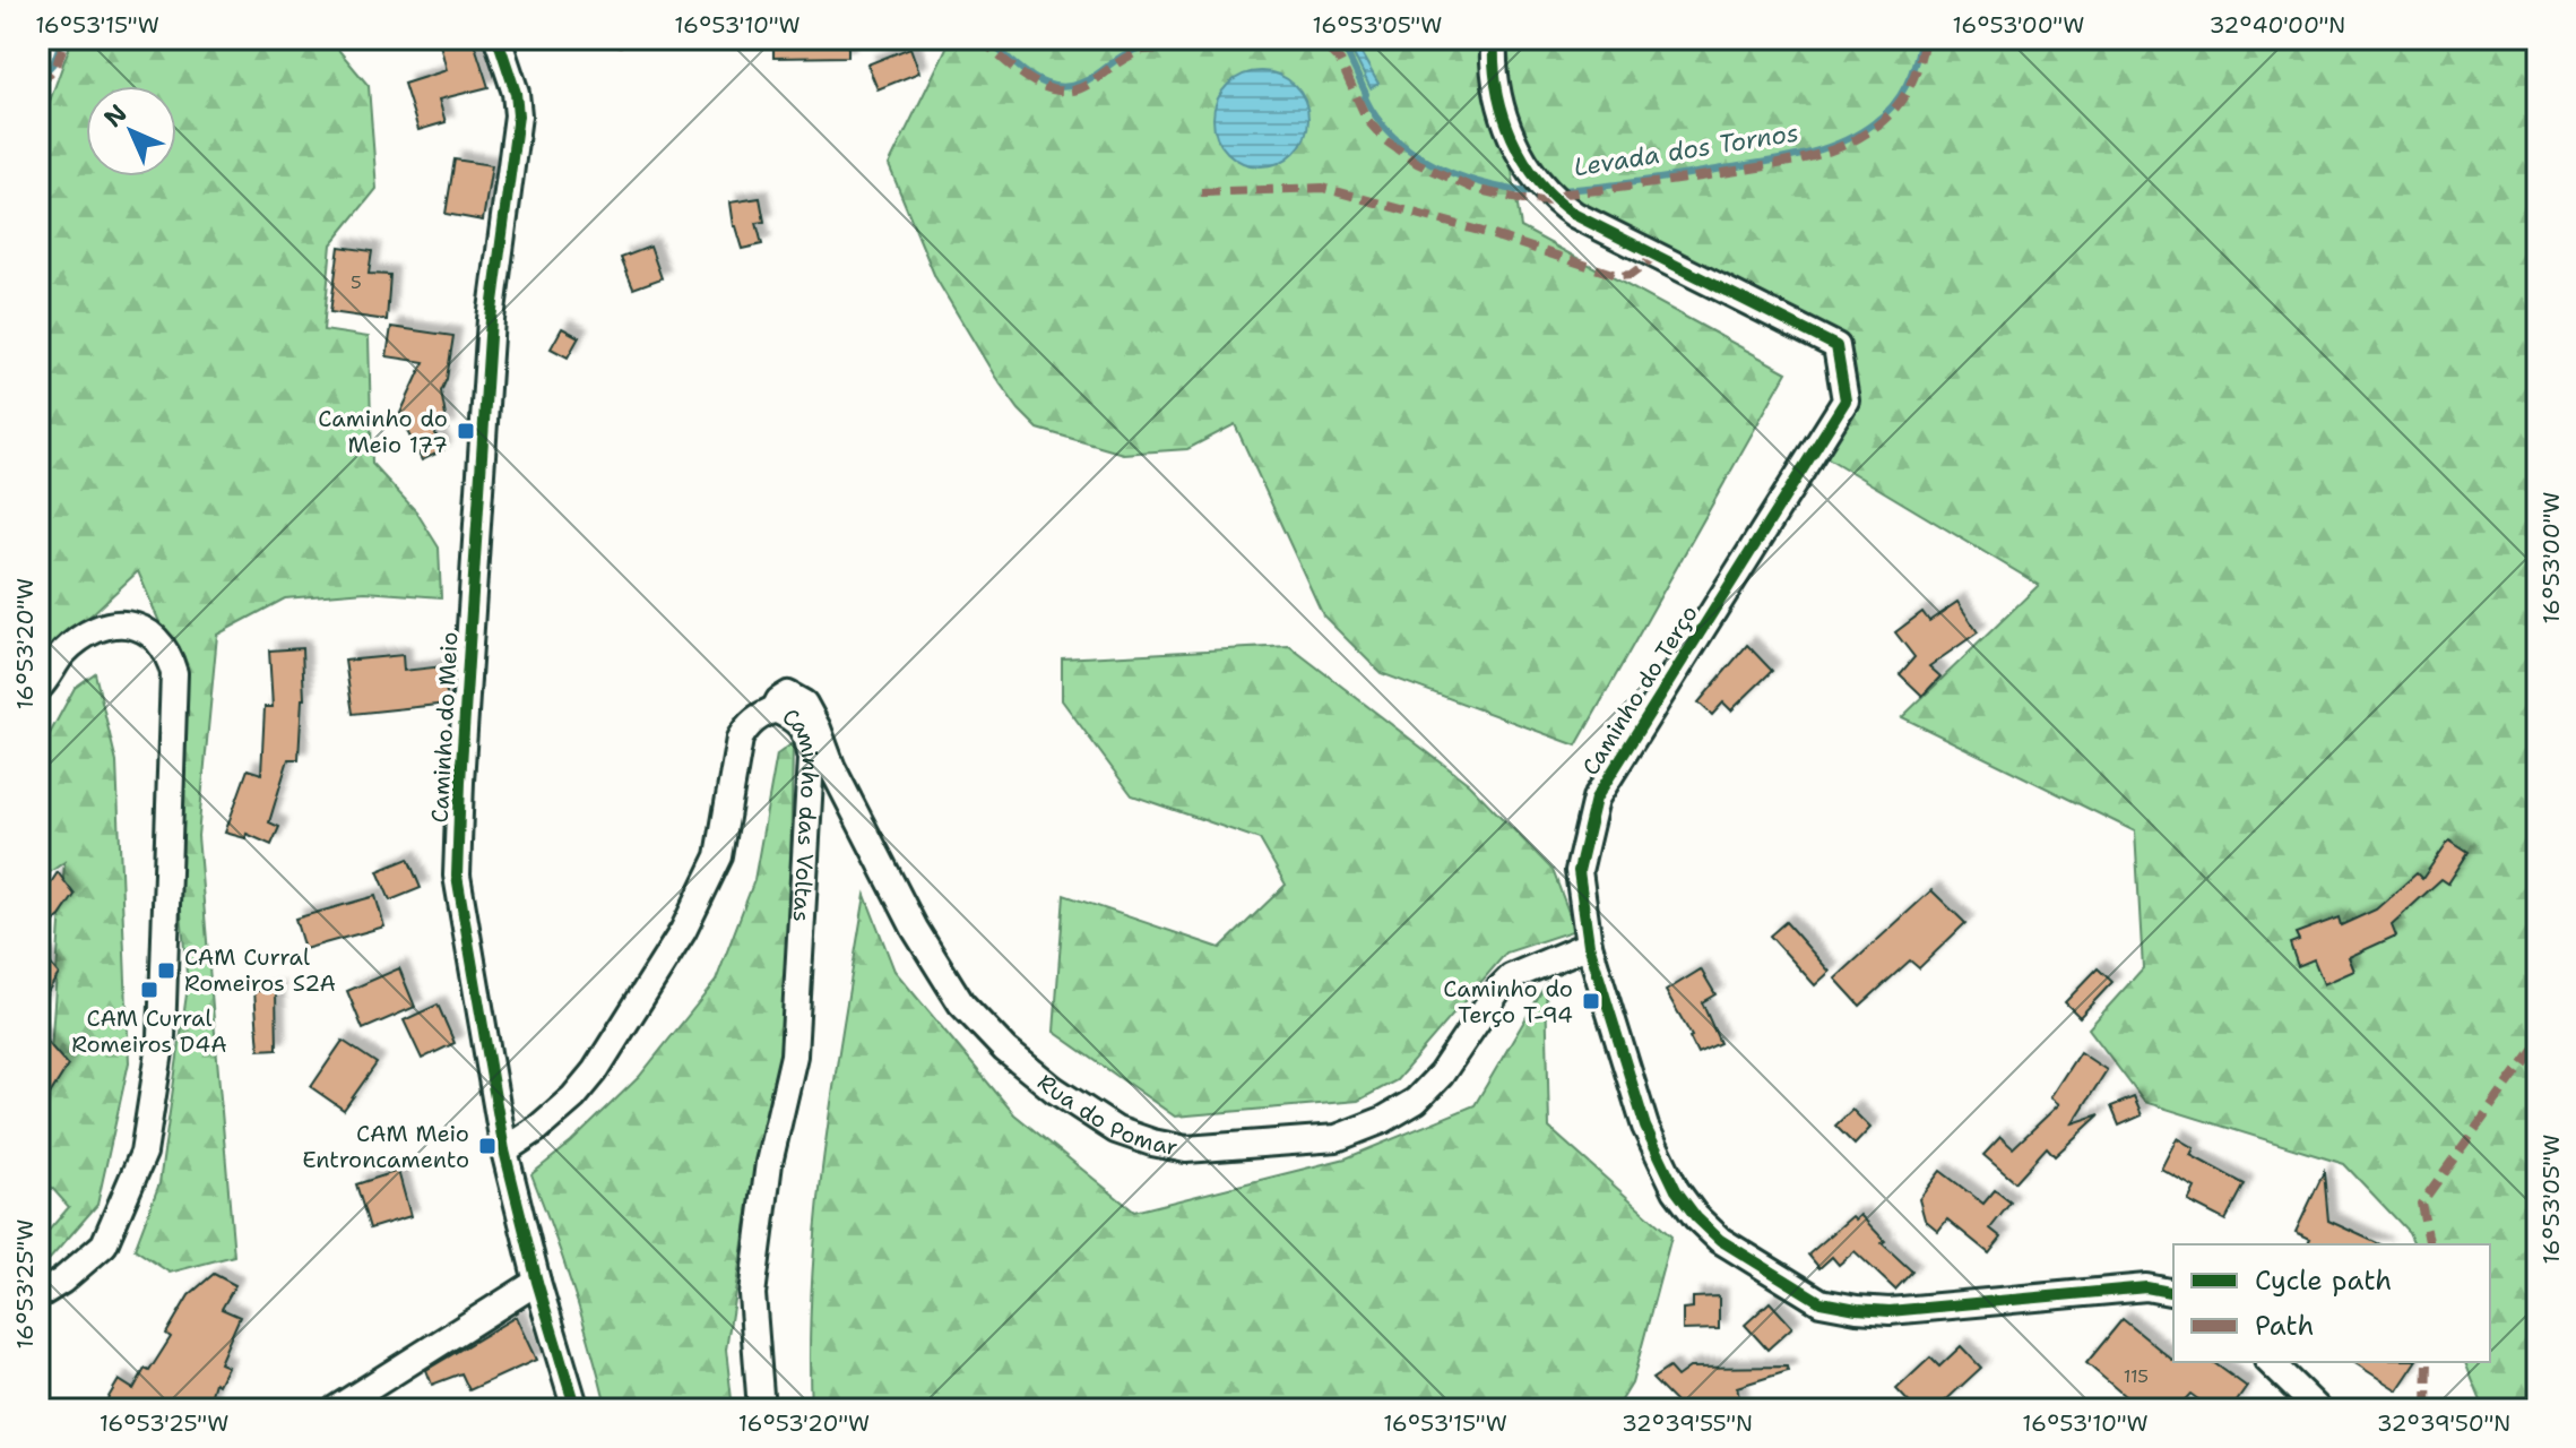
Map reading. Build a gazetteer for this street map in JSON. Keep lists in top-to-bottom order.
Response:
{
  "streets": {
    "street": [
      "Caminho do Terço",
      "Caminho do Meio",
      "Caminho das Voltas",
      "Rua do Pomar"
    ]
  },
  "crossings": [
    ["Caminho do Terço", "Rua do Pomar"],
    ["Caminho do Meio", "Caminho das Voltas"],
    ["Caminho das Voltas", "Rua do Pomar"]
  ],
  "water": ["Levada dos Tornos"],
  "places": {
    "transit": [
      "Caminho do Meio 177",
      "CAM Curral Romeiros S2A",
      "CAM Curral Romeiros D4A",
      "Caminho do Terço T-94",
      "CAM Meio Entroncamento"
    ]
  },
  "house_numbers": ["5", "115"],
  "legend": ["Cycle path", "Path"],
  "north": "top left",
  "coordinates": [
    "16°53'15\"W",
    "16°53'10\"W",
    "16°53'05\"W",
    "16°53'00\"W",
    "32°40'00\"N",
    "16°53'20\"W",
    "16°53'25\"W",
    "32°39'55\"N",
    "32°39'50\"N"
  ]
}
